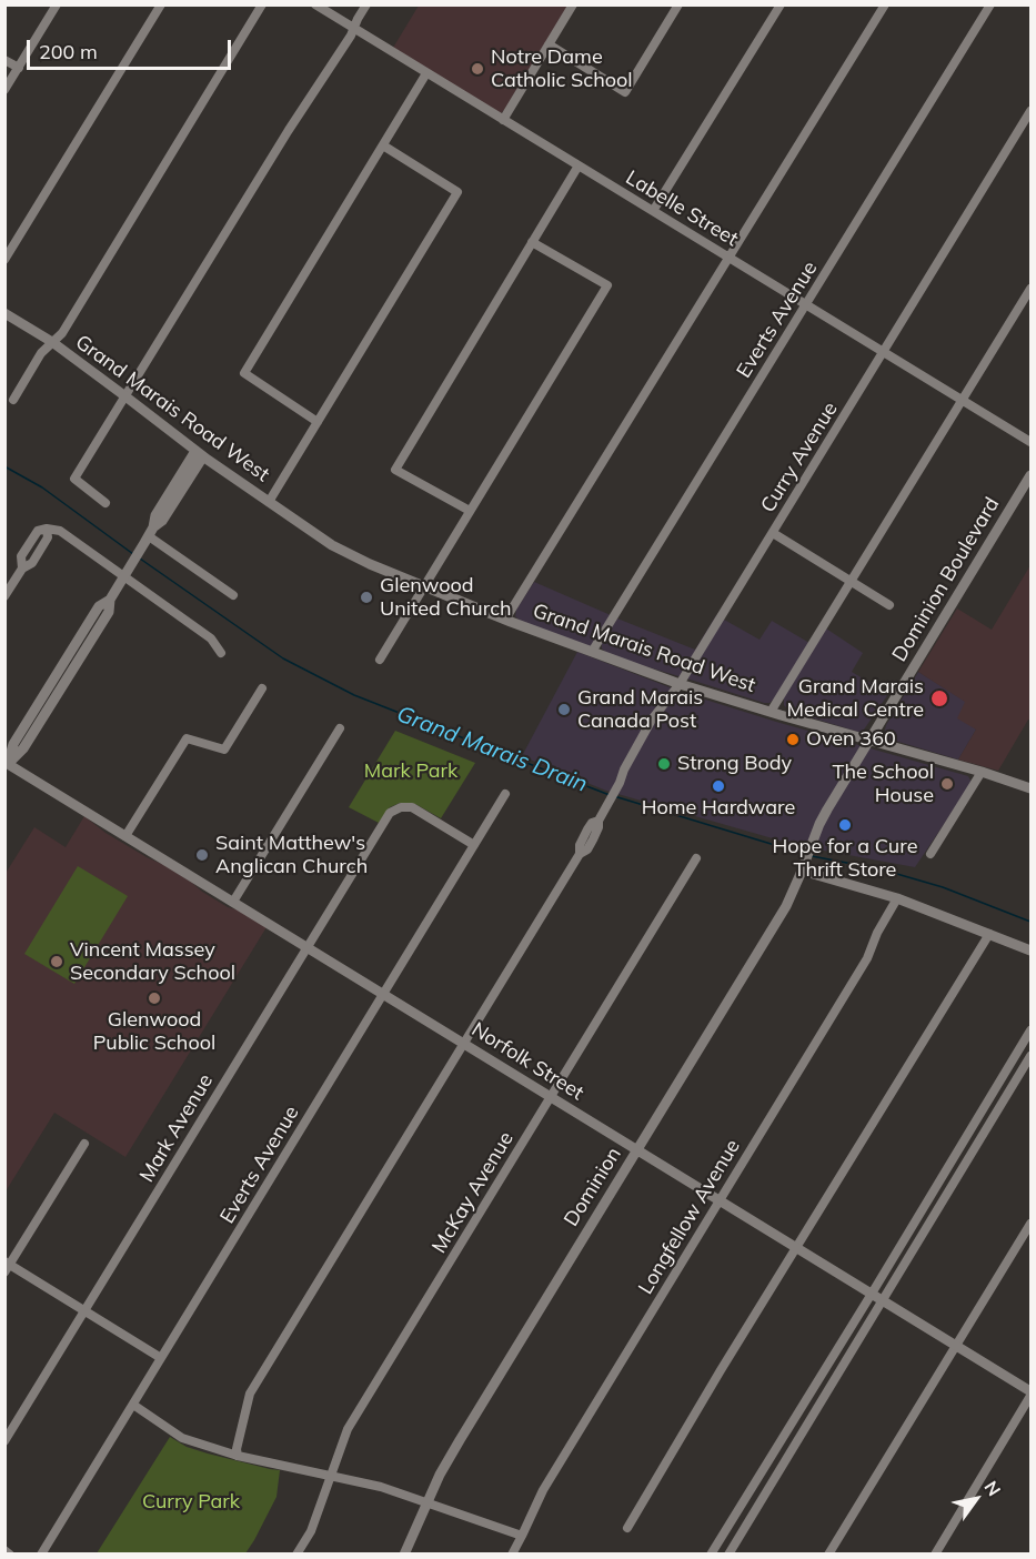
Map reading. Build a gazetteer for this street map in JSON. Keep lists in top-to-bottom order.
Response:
{
  "streets": {
    "street": [
      "Labelle Street",
      "Everts Avenue",
      "Grand Marais Road West",
      "Curry Avenue",
      "Dominion Boulevard",
      "Norfolk Street",
      "Mark Avenue",
      "Dominion",
      "McKay Avenue",
      "Longfellow Avenue"
    ]
  },
  "crossings": [
    ["Labelle Street", "Everts Avenue"],
    ["Labelle Street", "Curry Avenue"],
    ["Everts Avenue", "Grand Marais Road West"],
    ["Everts Avenue", "Norfolk Street"],
    ["Everts Avenue", "Mark Avenue"],
    ["Grand Marais Road West", "Curry Avenue"],
    ["Grand Marais Road West", "Dominion Boulevard"],
    ["Curry Avenue", "Norfolk Street"],
    ["Dominion Boulevard", "Dominion"],
    ["Norfolk Street", "Mark Avenue"],
    ["Norfolk Street", "Dominion"],
    ["Norfolk Street", "McKay Avenue"],
    ["Norfolk Street", "Longfellow Avenue"]
  ],
  "water": ["Grand Marais Drain"],
  "parks": ["Mark Park", "Curry Park"],
  "places": [
    "Notre Dame Catholic School",
    "Glenwood United Church",
    "Grand Marais Medical Centre",
    "Grand Marais Canada Post",
    "Oven 360",
    "Strong Body",
    "The School House",
    "Home Hardware",
    "Hope for a Cure Thrift Store",
    "Saint Matthew's Anglican Church",
    "Vincent Massey Secondary School",
    "Glenwood Public School"
  ],
  "scale_bar": "200 m",
  "north": "top right"
}
